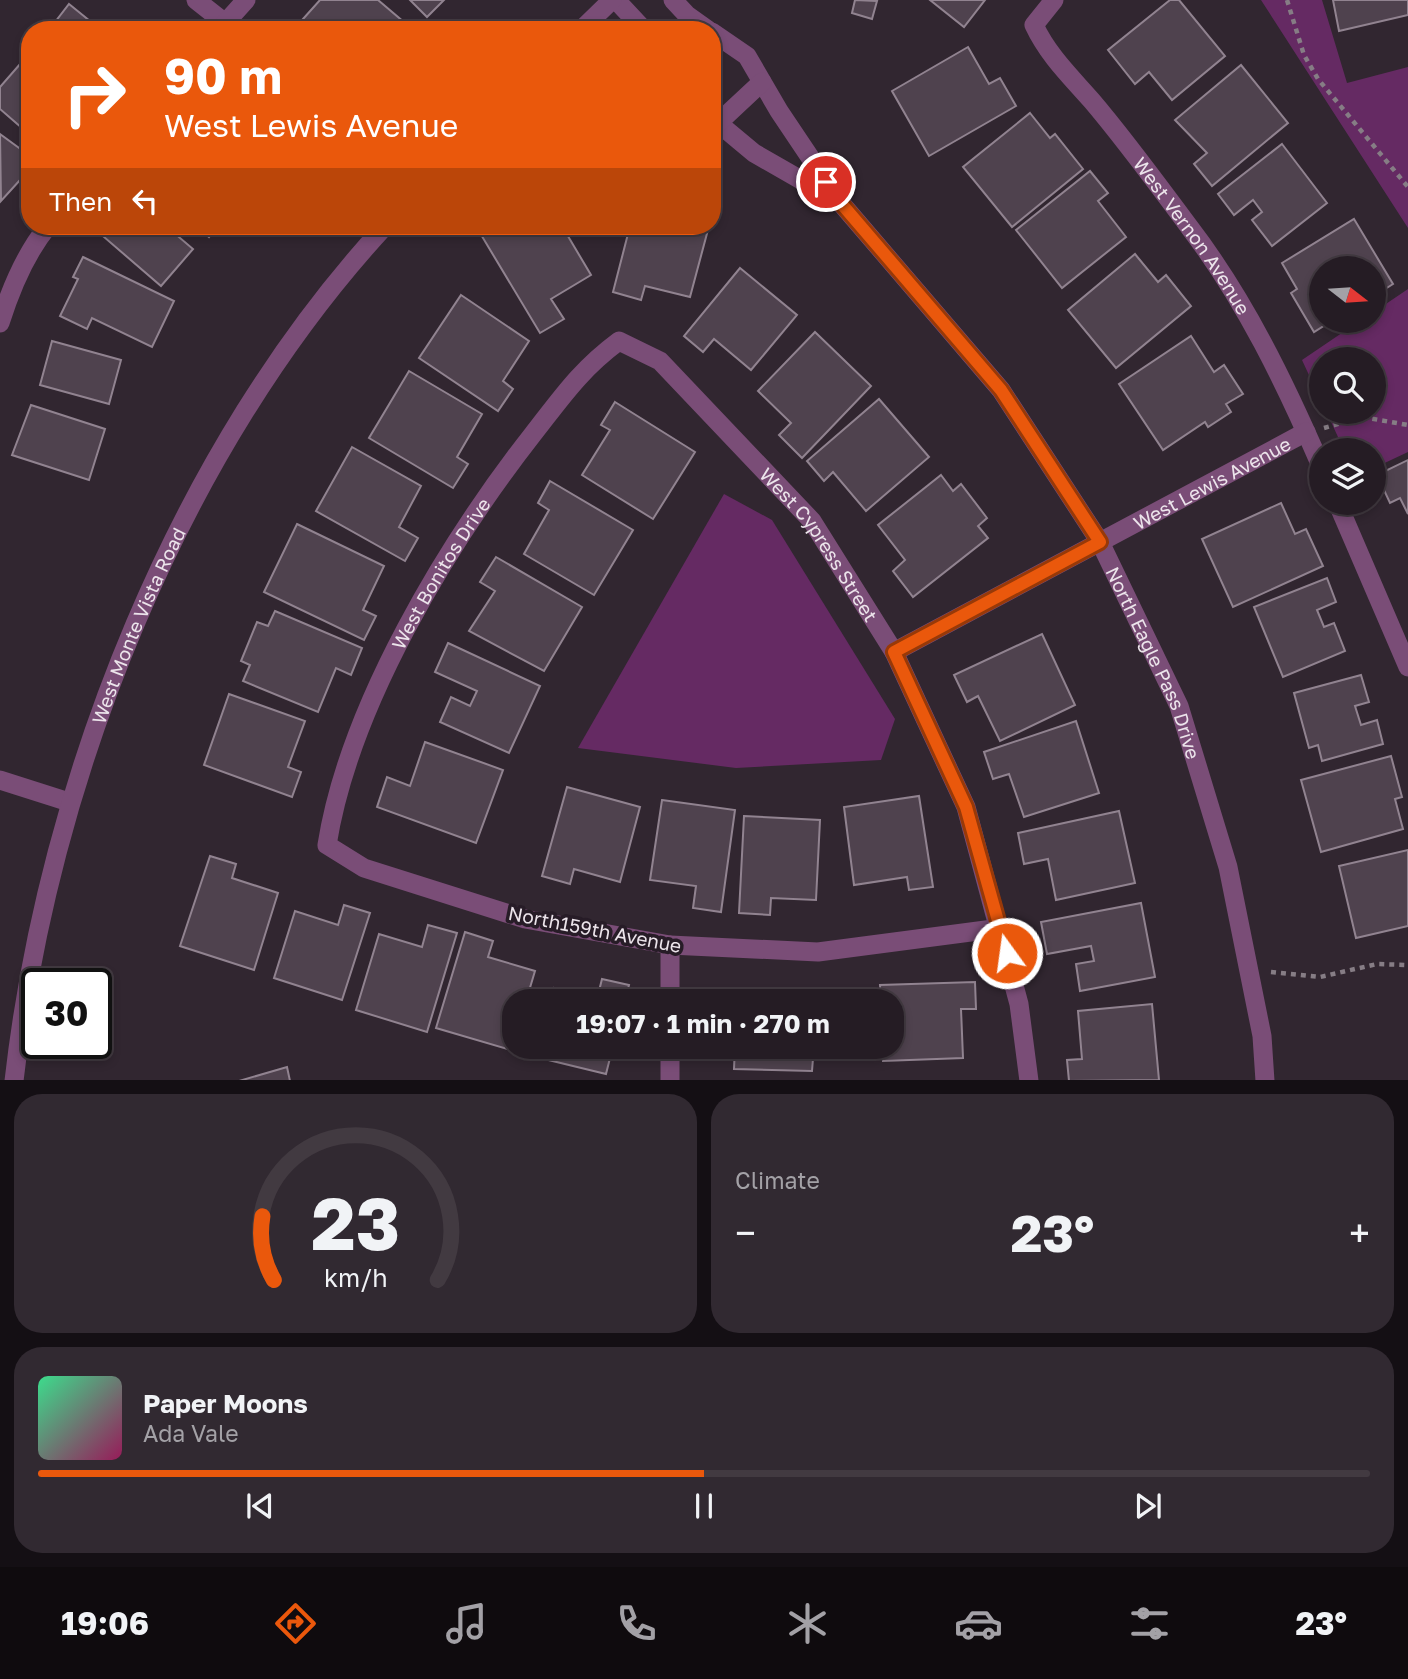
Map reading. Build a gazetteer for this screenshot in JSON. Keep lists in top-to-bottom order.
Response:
{
  "streets": {
    "street": [
      "West Vernon Avenue",
      "West Lewis Avenue",
      "West Cypress Street",
      "West Bonitos Drive",
      "West Monte Vista Road",
      "North Eagle Pass Drive",
      "North159th Avenue"
    ]
  },
  "crossings": [
    ["West Vernon Avenue", "West Lewis Avenue"],
    ["West Lewis Avenue", "West Cypress Street"],
    ["West Lewis Avenue", "North Eagle Pass Drive"],
    ["West Cypress Street", "West Bonitos Drive"],
    ["West Cypress Street", "North159th Avenue"],
    ["West Bonitos Drive", "North159th Avenue"]
  ],
  "north": "right",
  "page": {
    "turn": ["90 m", "West Lewis Avenue"],
    "then": "Then",
    "limit": "30",
    "trip": "19:07 · 1 min · 270 m",
    "tile": "Climate",
    "heat": ["−", "23°", "+"],
    "song": ["Paper Moons", "Ada Vale"],
    "tabs": ["19:06", "23°"],
    "gauge": ["23", "km/h"]
  }
}
